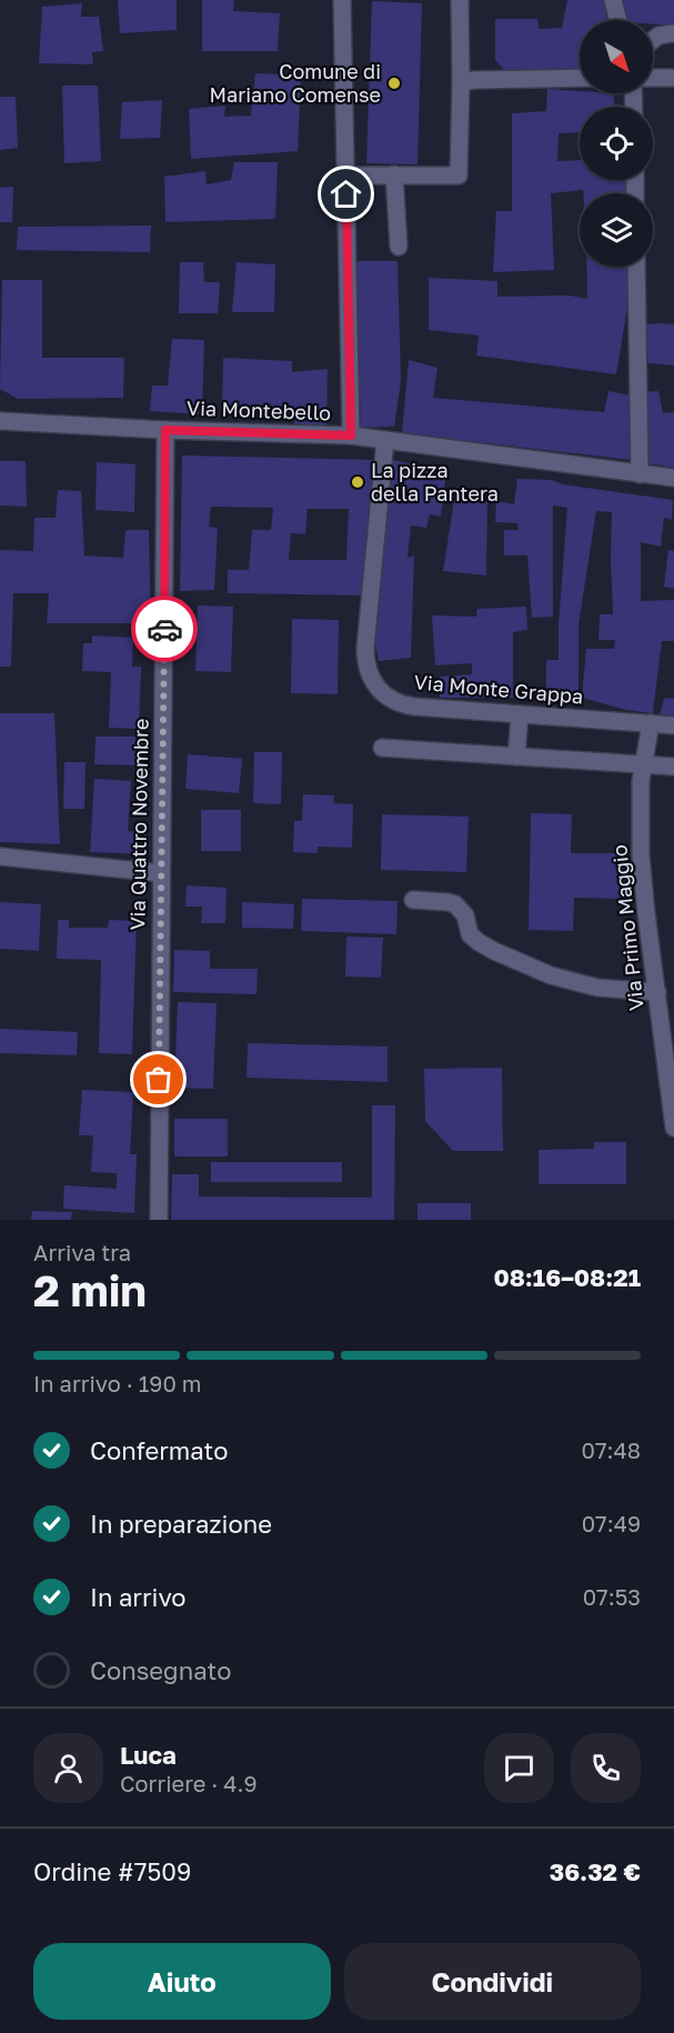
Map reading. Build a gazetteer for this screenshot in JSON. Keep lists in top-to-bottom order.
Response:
{
  "streets": {
    "street": [
      "Via Montebello",
      "Via Monte Grappa",
      "Via Quattro Novembre",
      "Via Primo Maggio"
    ]
  },
  "crossings": [
    ["Via Montebello", "Via Monte Grappa"],
    ["Via Montebello", "Via Quattro Novembre"],
    ["Via Monte Grappa", "Via Primo Maggio"]
  ],
  "places": ["Comune di Mariano Comense", "La pizza della Pantera"],
  "north": "bottom right",
  "page": {
    "heading": ["2 min", "Arriva tra", "08:16–08:21"],
    "panel": [
      "Luca",
      "Corriere · 4.9",
      "Ordine #7509",
      "36.32 €"
    ],
    "bar": "In arrivo · 190 m",
    "list": [
      ["Confermato", "07:48"],
      ["In preparazione", "07:49"],
      ["In arrivo", "07:53"],
      "Consegnato"
    ],
    "buttons": ["Aiuto", "Condividi"]
  }
}
